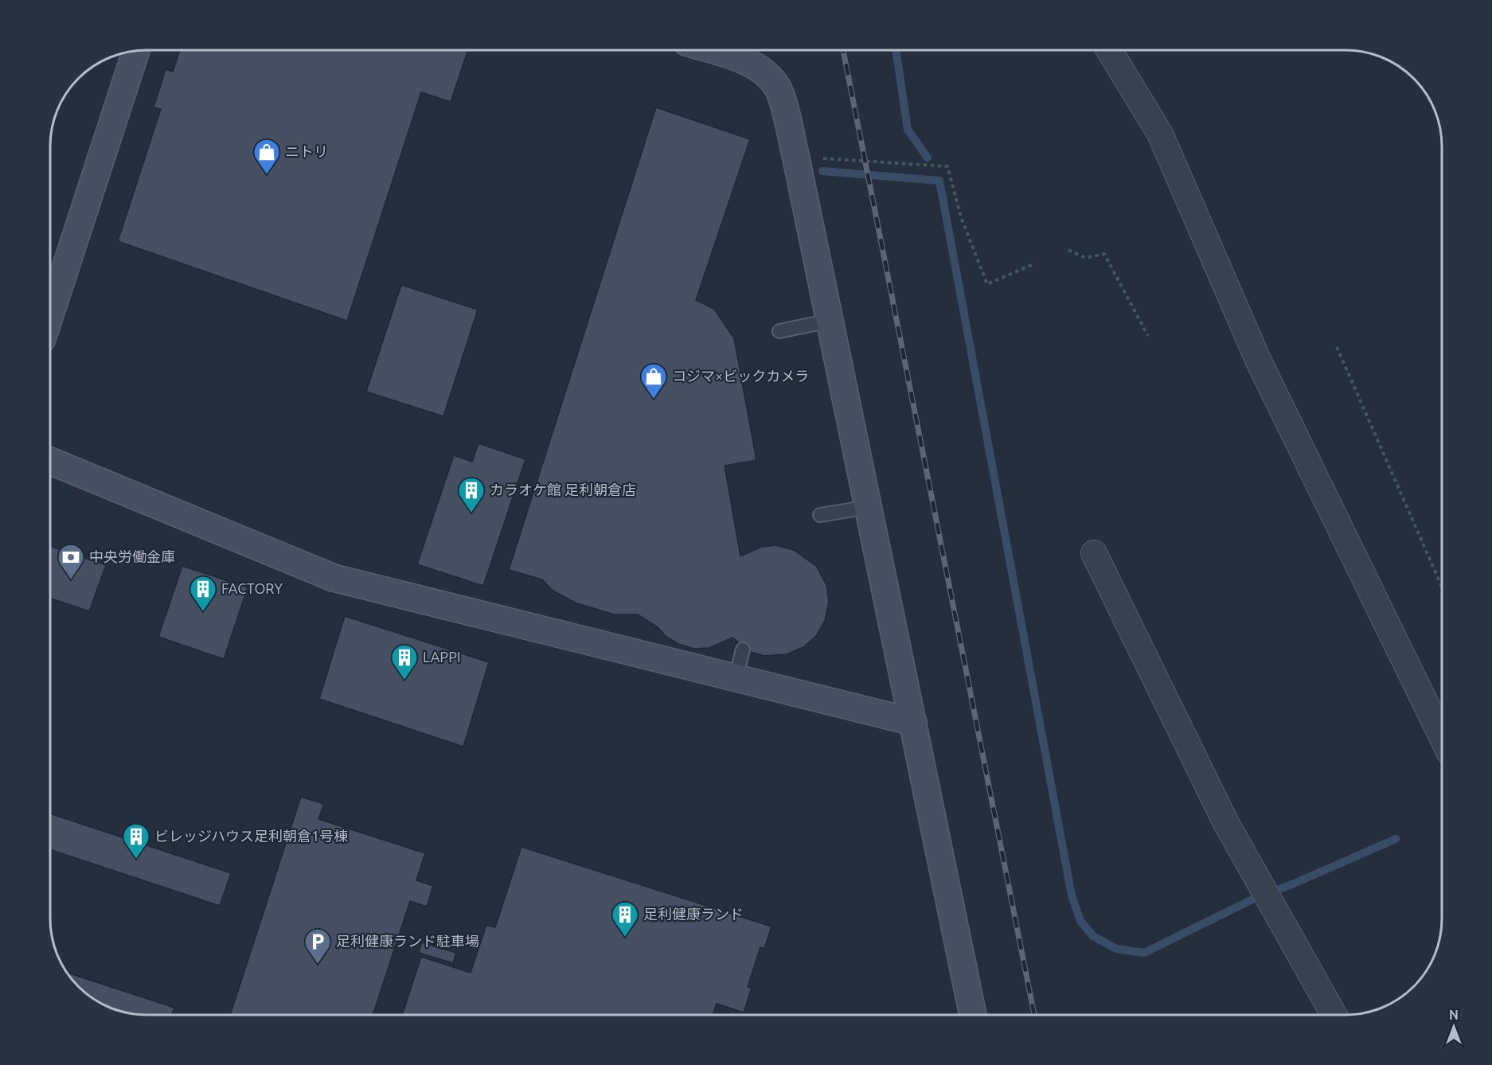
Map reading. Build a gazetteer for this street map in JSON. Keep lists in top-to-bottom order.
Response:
{
  "places": {
    "shop": ["ニトリ", "コジマ×ビックカメラ"],
    "building": [
      "カラオケ館 足利朝倉店",
      "FACTORY",
      "LAPPI",
      "ビレッジハウス足利朝倉1号棟",
      "足利健康ランド"
    ],
    "bank": ["中央労働金庫"],
    "parking": ["足利健康ランド駐車場"]
  },
  "north": "top"
}
